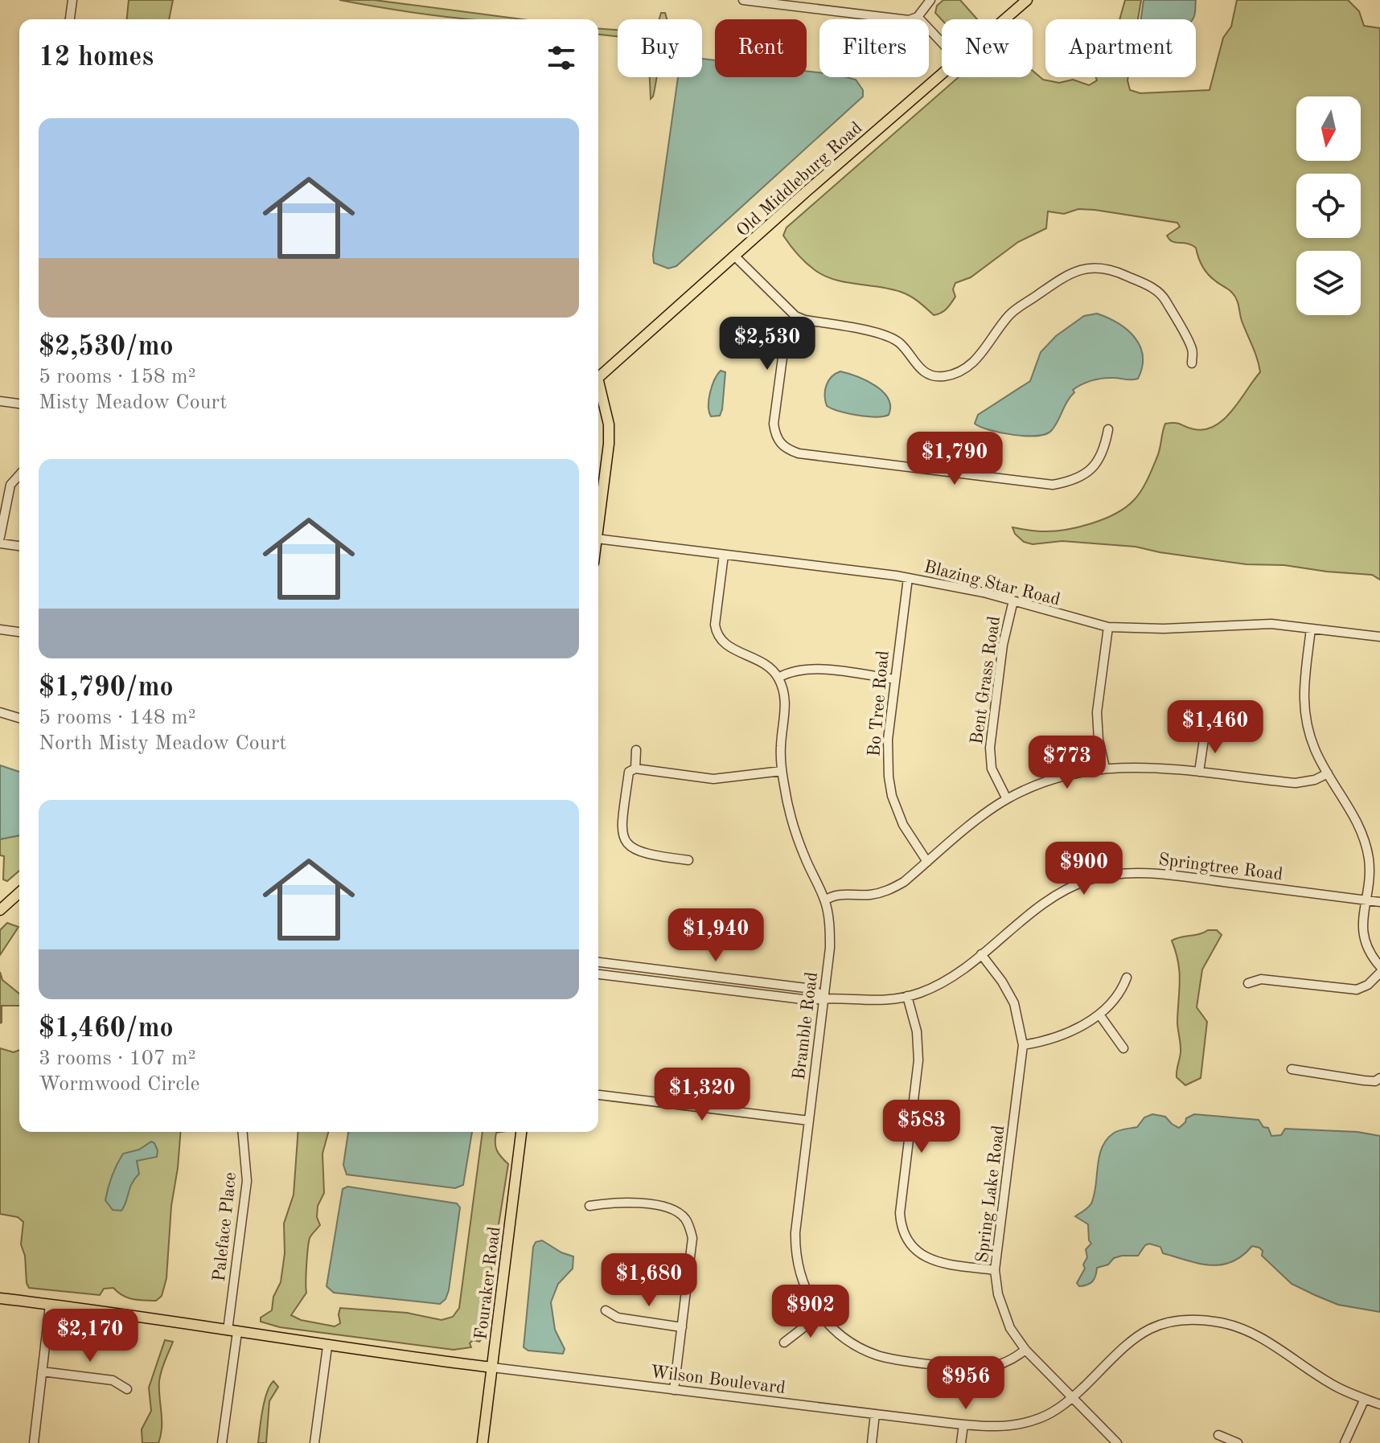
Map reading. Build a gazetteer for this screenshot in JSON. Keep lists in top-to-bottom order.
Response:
{
  "streets": {
    "main road": ["Old Middleburg Road", "Fouraker Road", "Wilson Boulevard"],
    "street": [
      "Blazing Star Road",
      "Bent Grass Road",
      "Bo Tree Road",
      "Springtree Road",
      "Bramble Road",
      "Spring Lake Road",
      "Paleface Place"
    ]
  },
  "crossings": [
    ["Blazing Star Road", "Bent Grass Road"],
    ["Blazing Star Road", "Bo Tree Road"],
    ["Springtree Road", "Bramble Road"],
    ["Springtree Road", "Spring Lake Road"],
    ["Bramble Road", "Spring Lake Road"],
    ["Spring Lake Road", "Wilson Boulevard"],
    ["Paleface Place", "Wilson Boulevard"],
    ["Fouraker Road", "Wilson Boulevard"]
  ],
  "north": "bottom",
  "page": {
    "chip": [
      "Buy",
      "Rent",
      "Filters",
      "New",
      "Apartment"
    ],
    "heading": "12 homes",
    "list": [
      {
        "name": "$2,530/mo",
        "note": "5 rooms · 158 m² · Misty Meadow Court"
      },
      {
        "name": "$1,790/mo",
        "note": "5 rooms · 148 m² · North Misty Meadow Court"
      },
      {
        "name": "$1,460/mo",
        "note": "3 rooms · 107 m² · Wormwood Circle"
      }
    ],
    "price": [
      "$2,530",
      "$1,790",
      "$1,460",
      "$773",
      "$900",
      "$1,940",
      "$1,320",
      "$583",
      "$1,680",
      "$902",
      "$2,170",
      "$956"
    ]
  }
}
